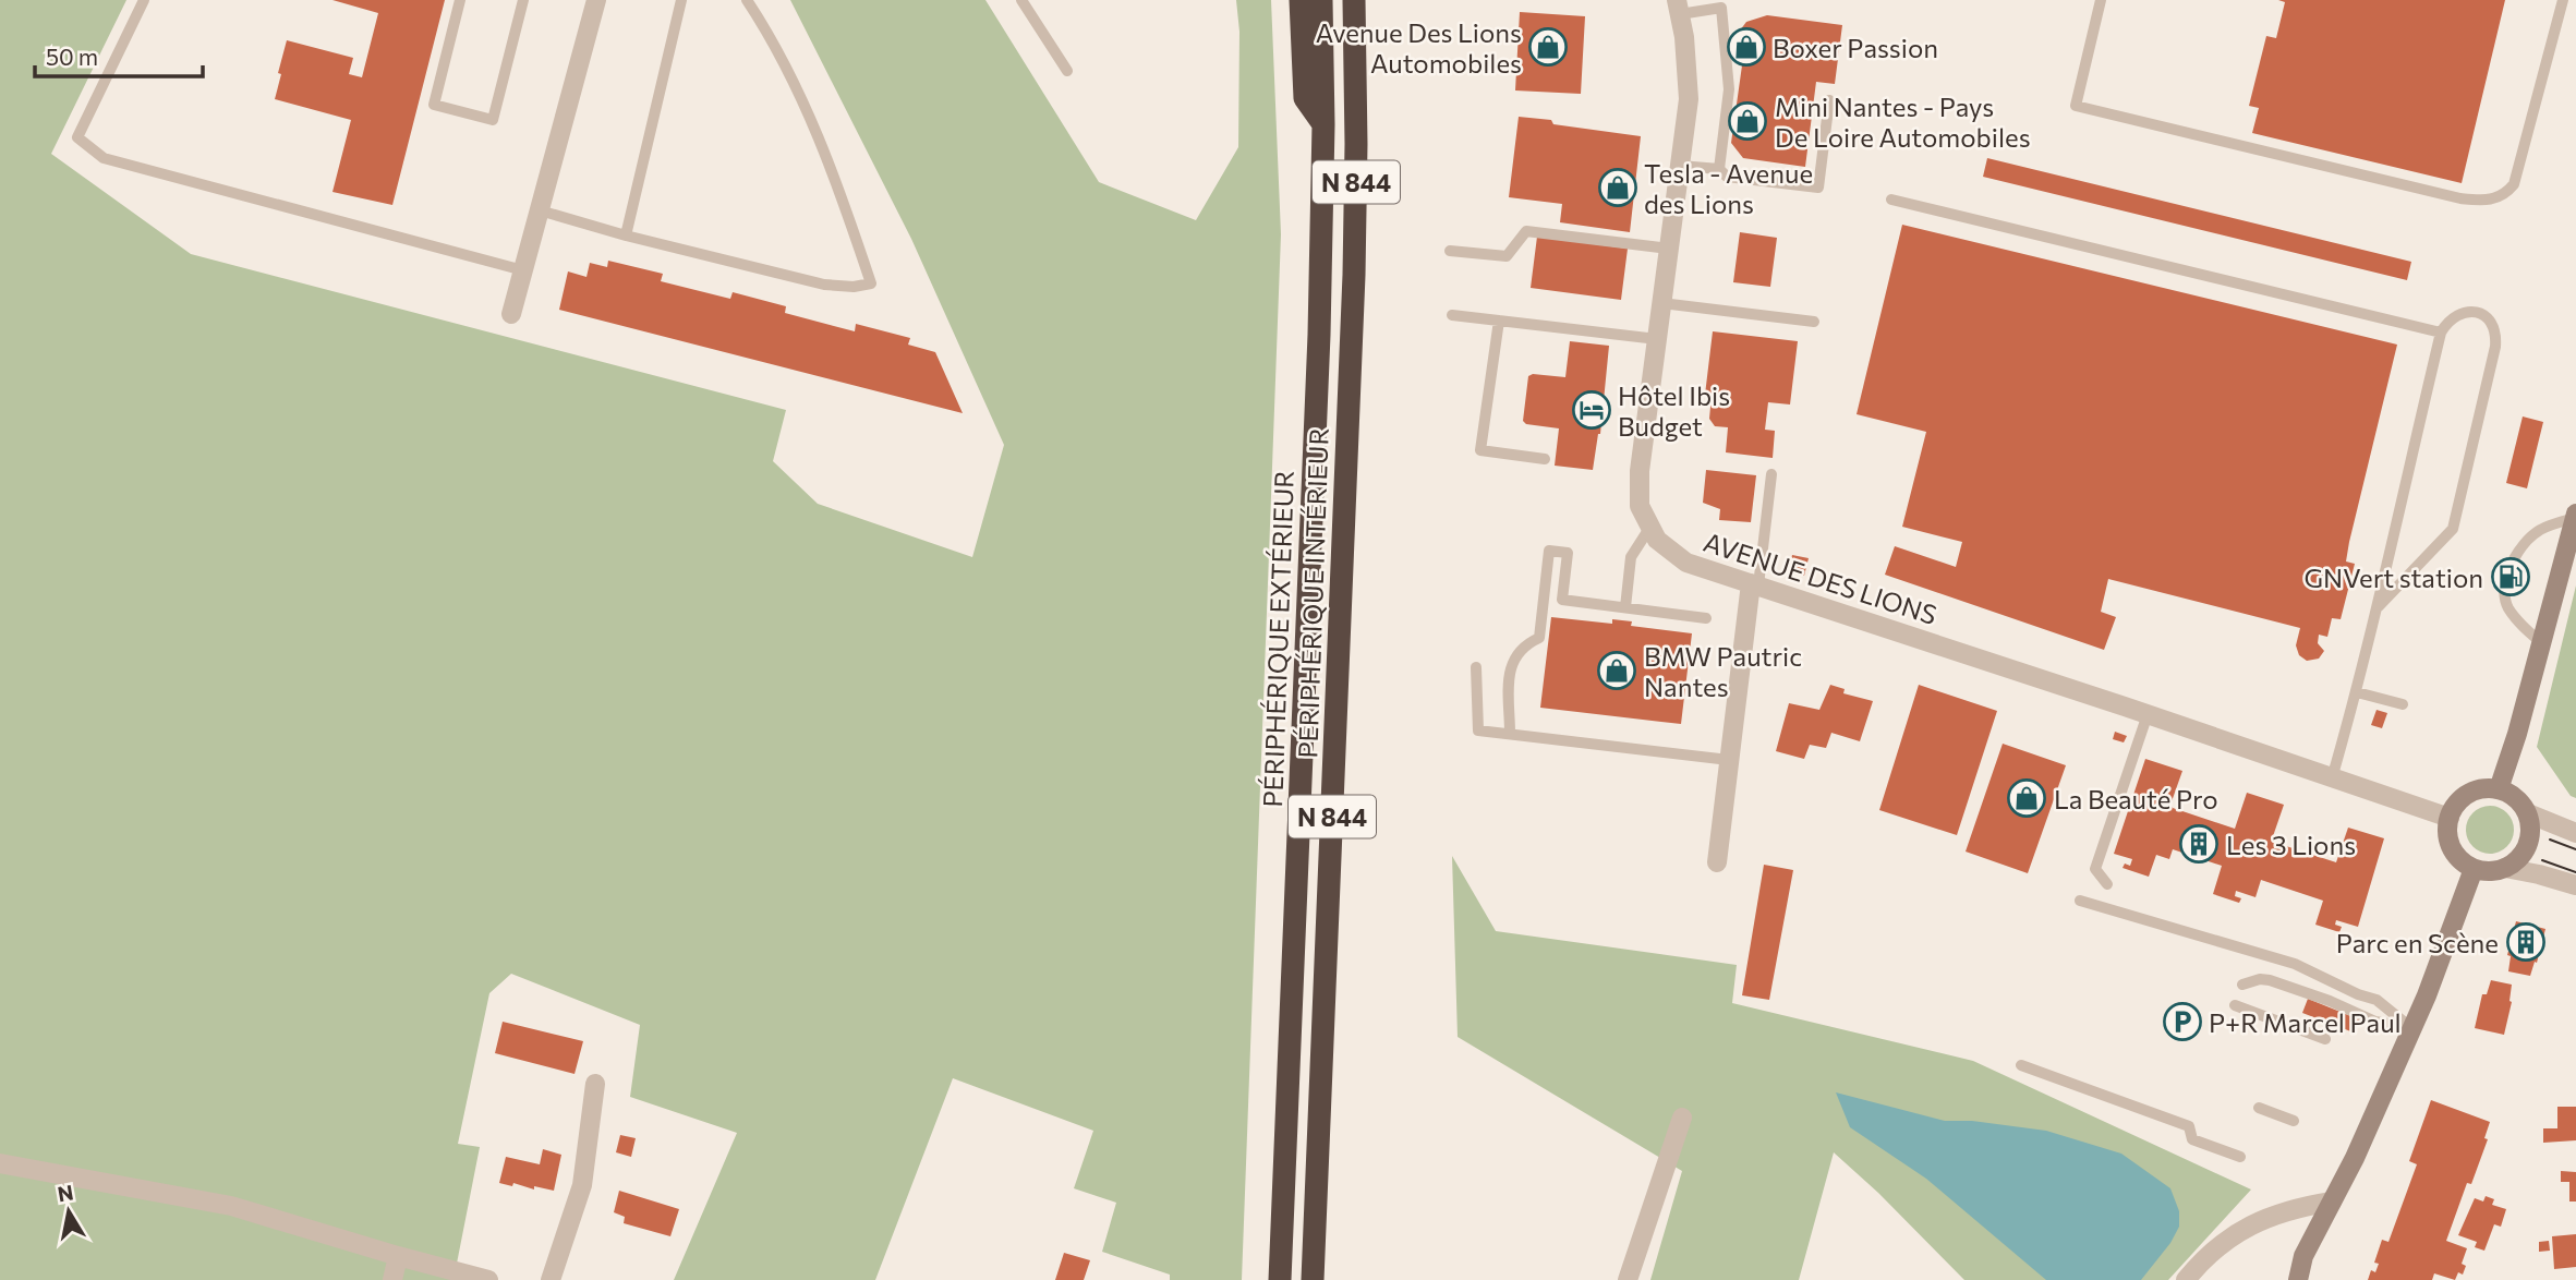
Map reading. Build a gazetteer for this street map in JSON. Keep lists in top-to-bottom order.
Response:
{
  "streets": {
    "highway": ["N 844", "PÉRIPHÉRIQUE INTÉRIEUR", "PÉRIPHÉRIQUE EXTÉRIEUR"],
    "street": ["AVENUE DES LIONS"]
  },
  "places": {
    "shop": [
      "Avenue Des Lions Automobiles",
      "Boxer Passion",
      "Mini Nantes - Pays De Loire Automobiles",
      "Tesla - Avenue des Lions",
      "BMW Pautric Nantes",
      "La Beauté Pro"
    ],
    "hotel": ["Hôtel Ibis Budget"],
    "fuel station": ["GNVert station"],
    "building": ["Les 3 Lions", "Parc en Scène"],
    "parking": ["P+R Marcel Paul"]
  },
  "scale_bar": "50 m",
  "north": "top"
}
